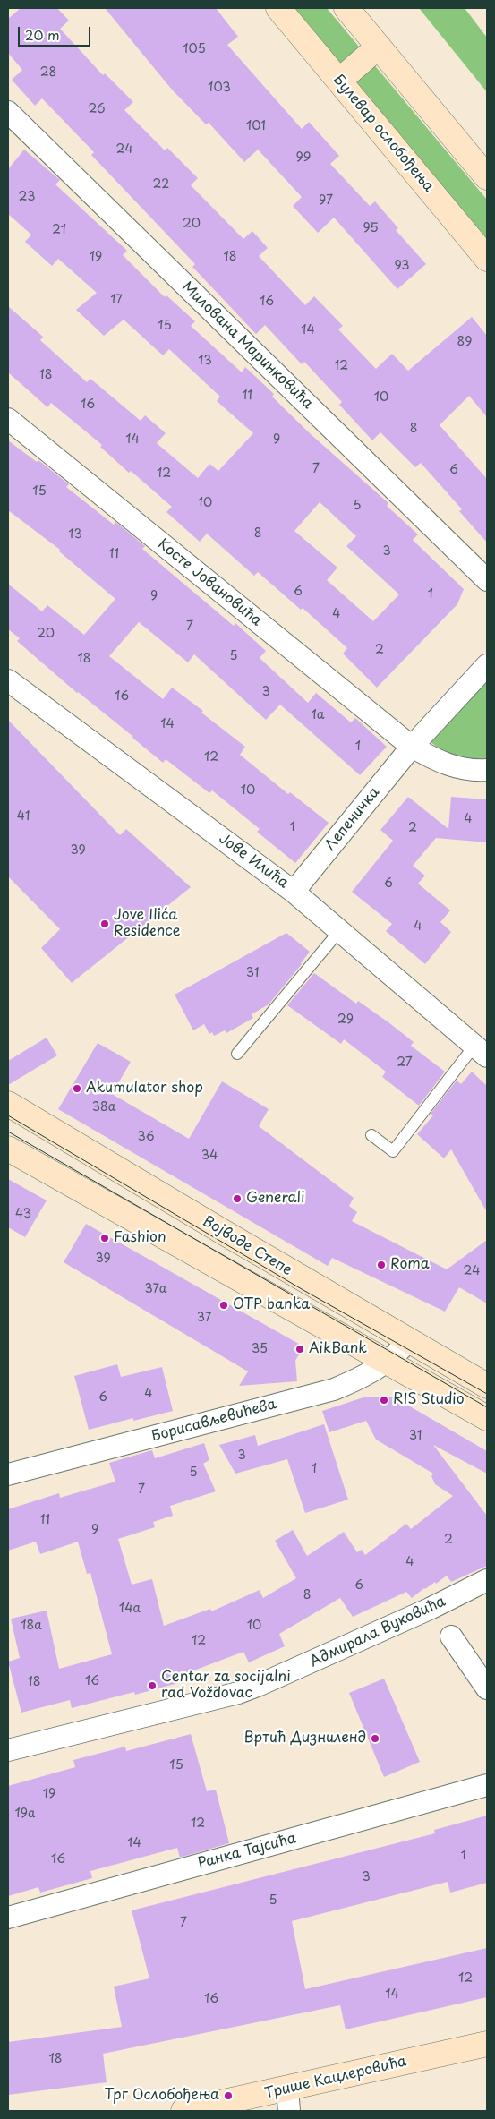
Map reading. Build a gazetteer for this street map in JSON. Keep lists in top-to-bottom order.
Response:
{
  "streets": {
    "main road": ["Булевар ослобођења", "Војводе Степе", "Трише Кацлеровића"],
    "street": [
      "Милована Маринковића",
      "Косте Јовановића",
      "Лепеничка",
      "Јове Илића",
      "Борисављевићева",
      "Адмирала Вуковића",
      "Ранка Тајсића"
    ]
  },
  "crossings": [
    ["Косте Јовановића", "Лепеничка"],
    ["Лепеничка", "Јове Илића"],
    ["Војводе Степе", "Борисављевићева"]
  ],
  "places": [
    "Jove Ilića Residence",
    "Akumulator shop",
    "Generali",
    "Fashion",
    "Roma",
    "OTP banka",
    "AikBank",
    "RIS Studio",
    "Centar za socijalni rad Voždovac",
    "Вртић Дизниленд",
    "Трг Ослобођења"
  ],
  "house_numbers": [
    "105",
    "28",
    "103",
    "26",
    "101",
    "24",
    "99",
    "22",
    "23",
    "97",
    "20",
    "95",
    "21",
    "19",
    "18",
    "93",
    "17",
    "16",
    "15",
    "14",
    "89",
    "13",
    "12",
    "18",
    "11",
    "10",
    "16",
    "8",
    "14",
    "9",
    "7",
    "6",
    "12",
    "15",
    "10",
    "5",
    "8",
    "13",
    "3",
    "11",
    "6",
    "1",
    "9",
    "4",
    "7",
    "20",
    "2",
    "5",
    "18",
    "3",
    "16",
    "1a",
    "14",
    "1",
    "12",
    "10",
    "41",
    "4",
    "1",
    "2",
    "39",
    "6",
    "4",
    "31",
    "29",
    "27",
    "38a",
    "36",
    "34",
    "43",
    "39",
    "24",
    "37a",
    "37",
    "35",
    "4",
    "6",
    "31",
    "3",
    "1",
    "5",
    "7",
    "11",
    "9",
    "2",
    "4",
    "6",
    "8",
    "14a",
    "18a",
    "10",
    "12",
    "16",
    "18",
    "15",
    "19",
    "19a",
    "12",
    "14",
    "1",
    "16",
    "3",
    "5",
    "7",
    "12",
    "14",
    "16",
    "18"
  ],
  "scale_bar": "20 m"
}
